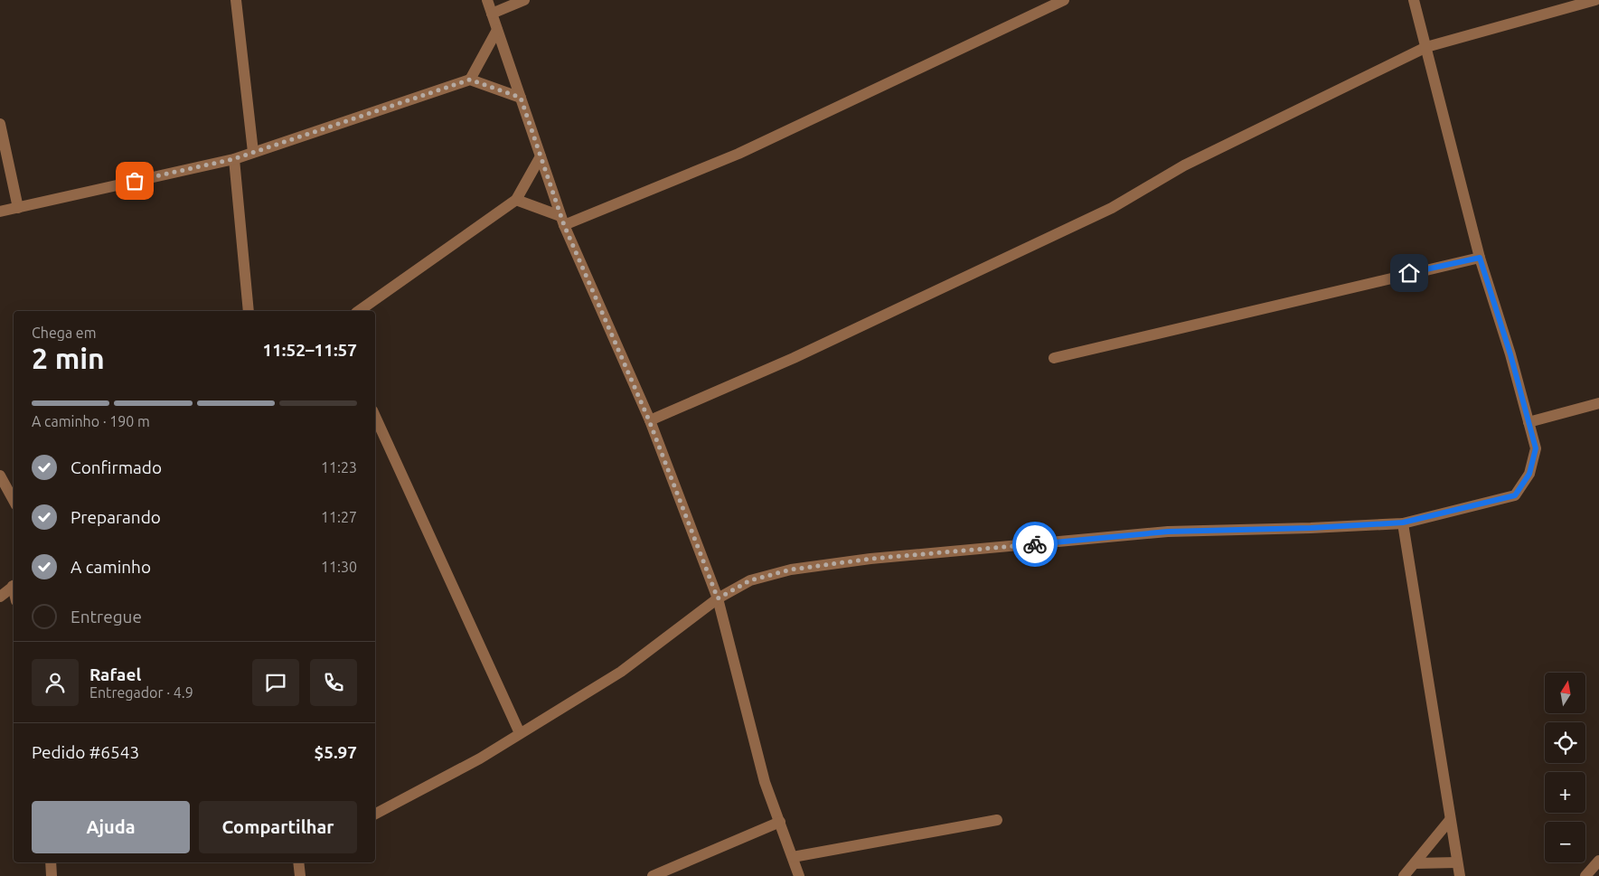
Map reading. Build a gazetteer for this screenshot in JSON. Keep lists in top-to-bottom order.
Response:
{
  "north": "top",
  "page": {
    "heading": ["2 min", "Chega em", "11:52–11:57"],
    "panel": [
      "Rafael",
      "Entregador · 4.9",
      "Pedido #6543",
      "$5.97"
    ],
    "bar": "A caminho · 190 m",
    "list": [
      ["Confirmado", "11:23"],
      ["Preparando", "11:27"],
      ["A caminho", "11:30"],
      "Entregue"
    ],
    "map_buttons": ["+", "−"],
    "buttons": ["Ajuda", "Compartilhar"]
  }
}
